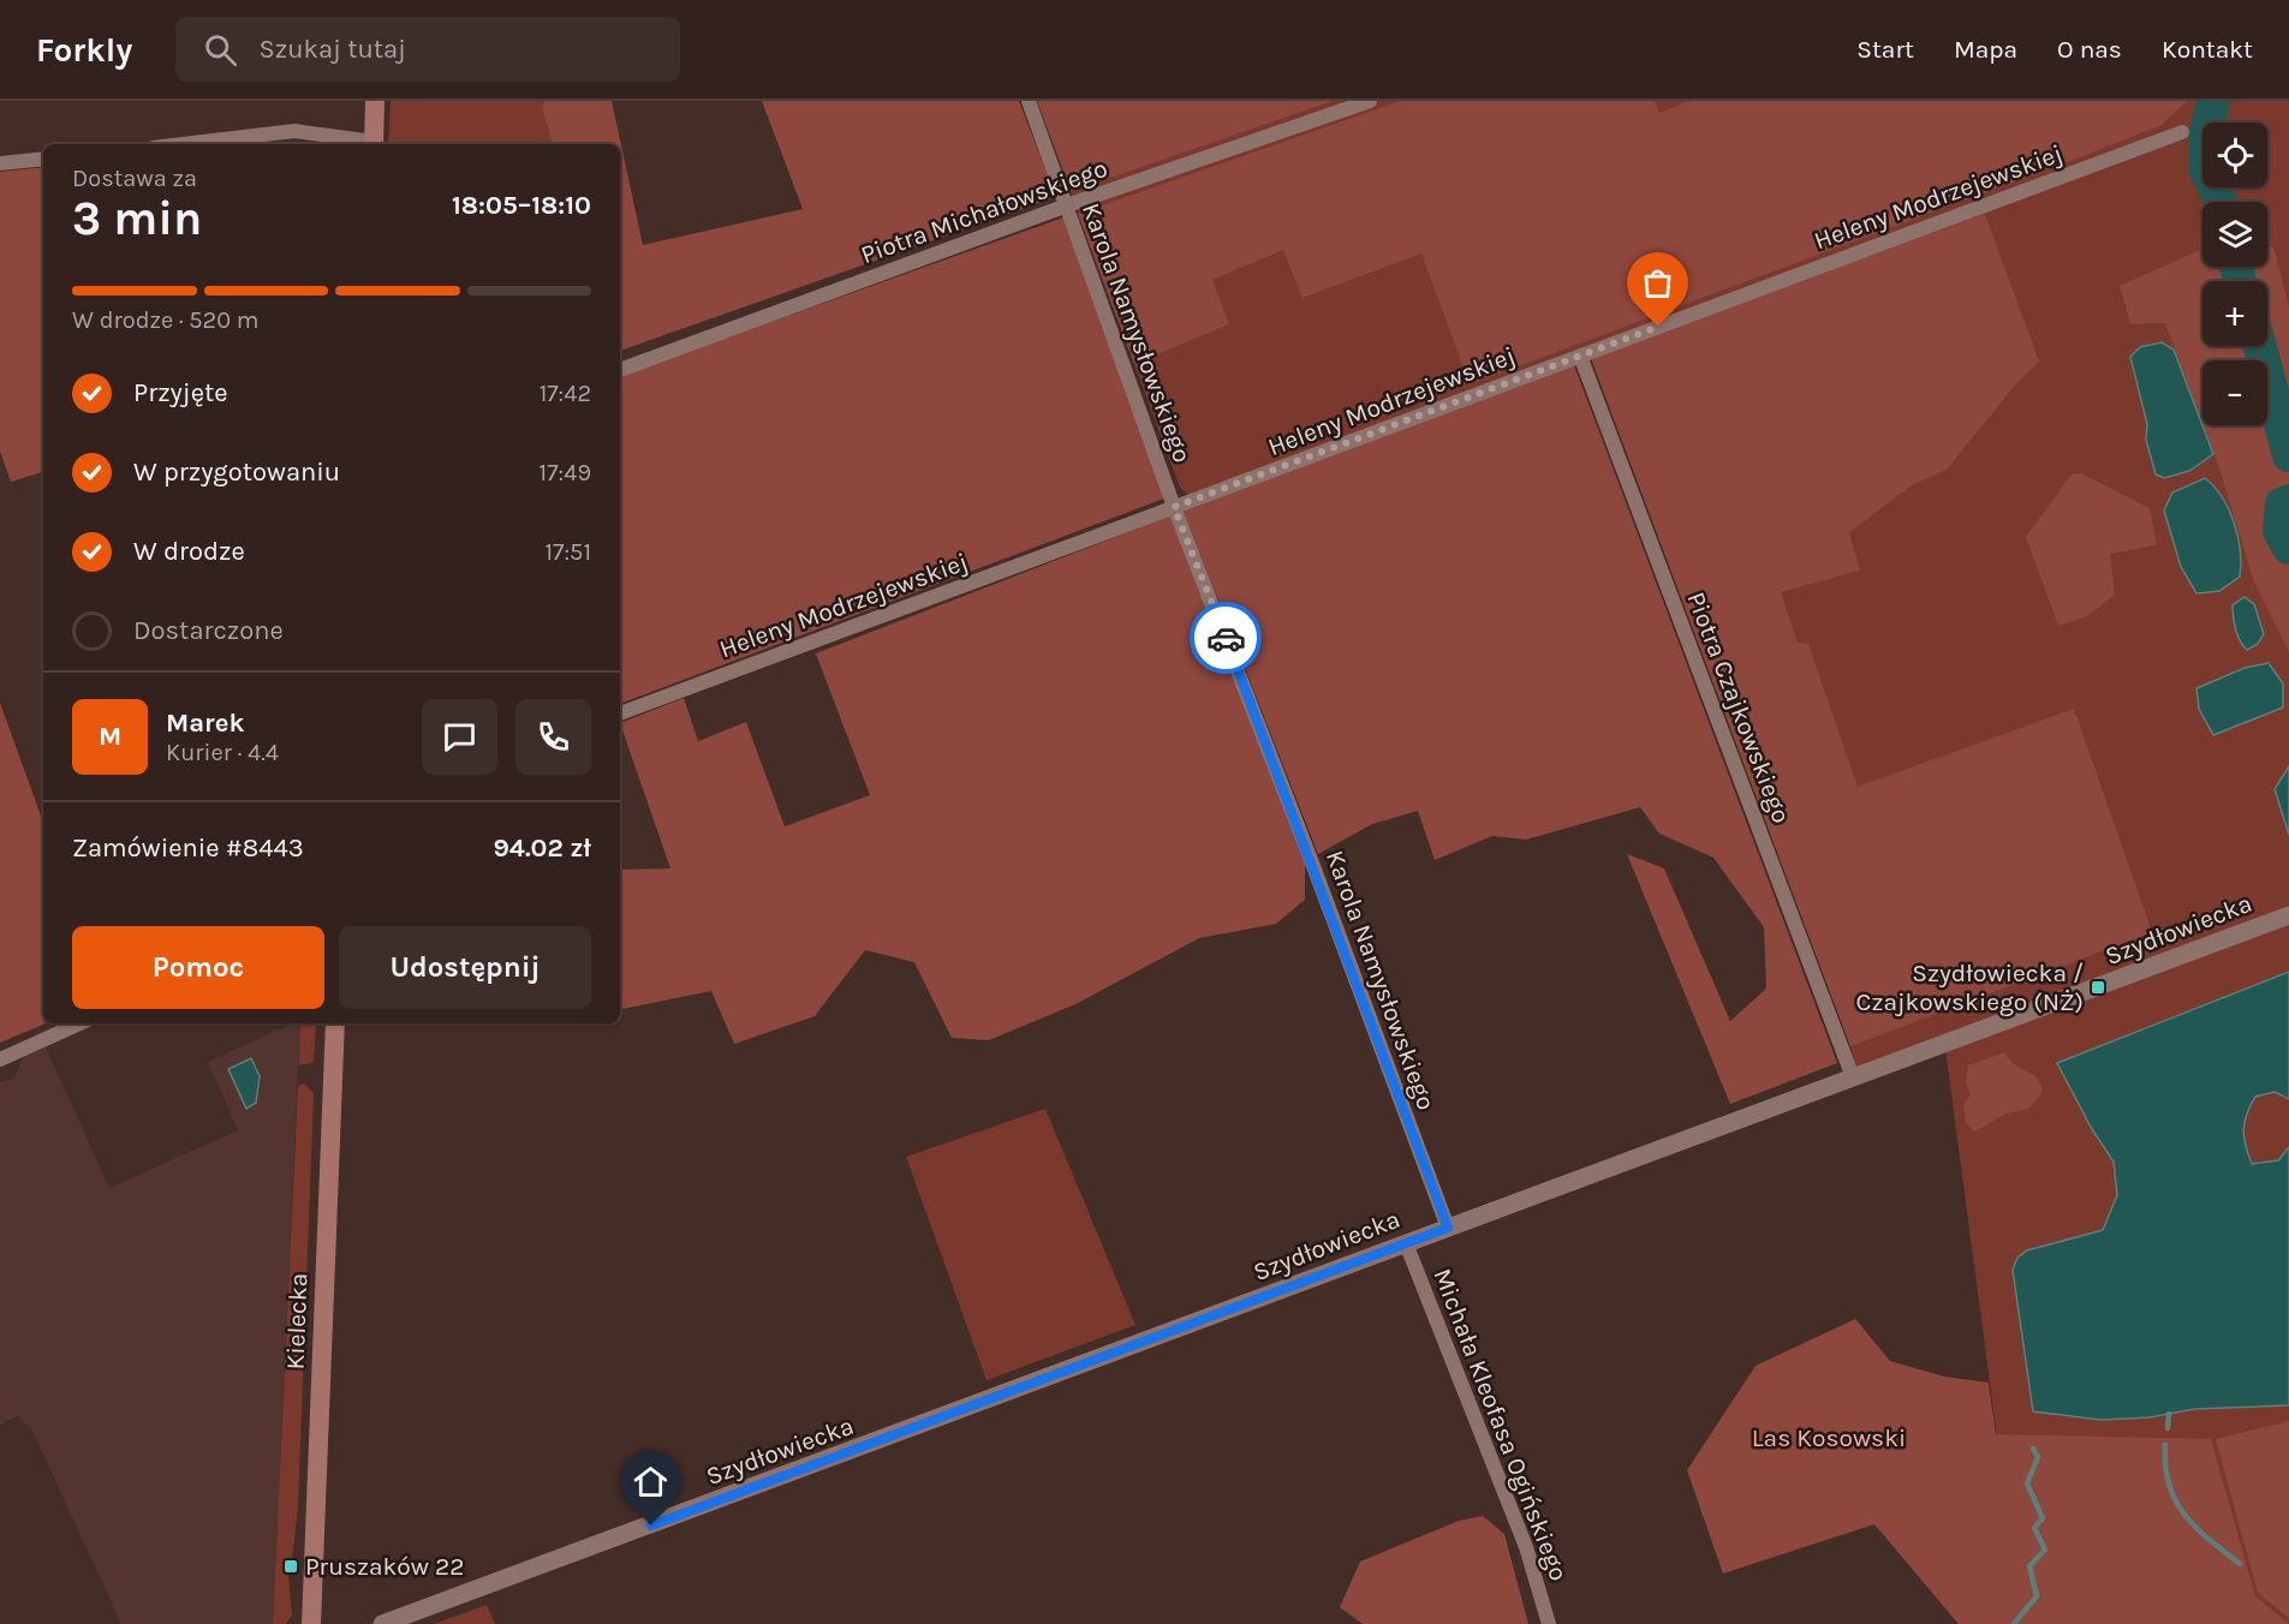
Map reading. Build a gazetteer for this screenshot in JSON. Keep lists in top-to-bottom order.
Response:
{
  "streets": {
    "main road": ["Kielecka"],
    "street": [
      "Heleny Modrzejewskiej",
      "Piotra Michałowskiego",
      "Karola Namysłowskiego",
      "Piotra Czajkowskiego",
      "Szydłowiecka",
      "Michała Kleofasa Ogińskiego"
    ]
  },
  "crossings": [
    ["Heleny Modrzejewskiej", "Karola Namysłowskiego"],
    ["Heleny Modrzejewskiej", "Piotra Czajkowskiego"],
    ["Piotra Michałowskiego", "Karola Namysłowskiego"],
    ["Karola Namysłowskiego", "Szydłowiecka"],
    ["Piotra Czajkowskiego", "Szydłowiecka"],
    ["Szydłowiecka", "Michała Kleofasa Ogińskiego"]
  ],
  "parks": ["Las Kosowski"],
  "places": {
    "transit": ["Szydłowiecka / Czajkowskiego (NŻ)", "Pruszaków 22"]
  },
  "page": {
    "header": "Forkly",
    "search": "Szukaj tutaj",
    "nav": [
      "Start",
      "Mapa",
      "O nas",
      "Kontakt"
    ],
    "map_buttons": ["+", "−"],
    "heading": ["3 min", "Dostawa za", "18:05–18:10"],
    "panel": [
      "Marek",
      "Kurier · 4.4",
      "Zamówienie #8443",
      "94.02 zł"
    ],
    "bar": "W drodze · 520 m",
    "list": [
      ["Przyjęte", "17:42"],
      ["W przygotowaniu", "17:49"],
      ["W drodze", "17:51"],
      "Dostarczone"
    ],
    "round": "M",
    "buttons": ["Pomoc", "Udostępnij"]
  }
}
